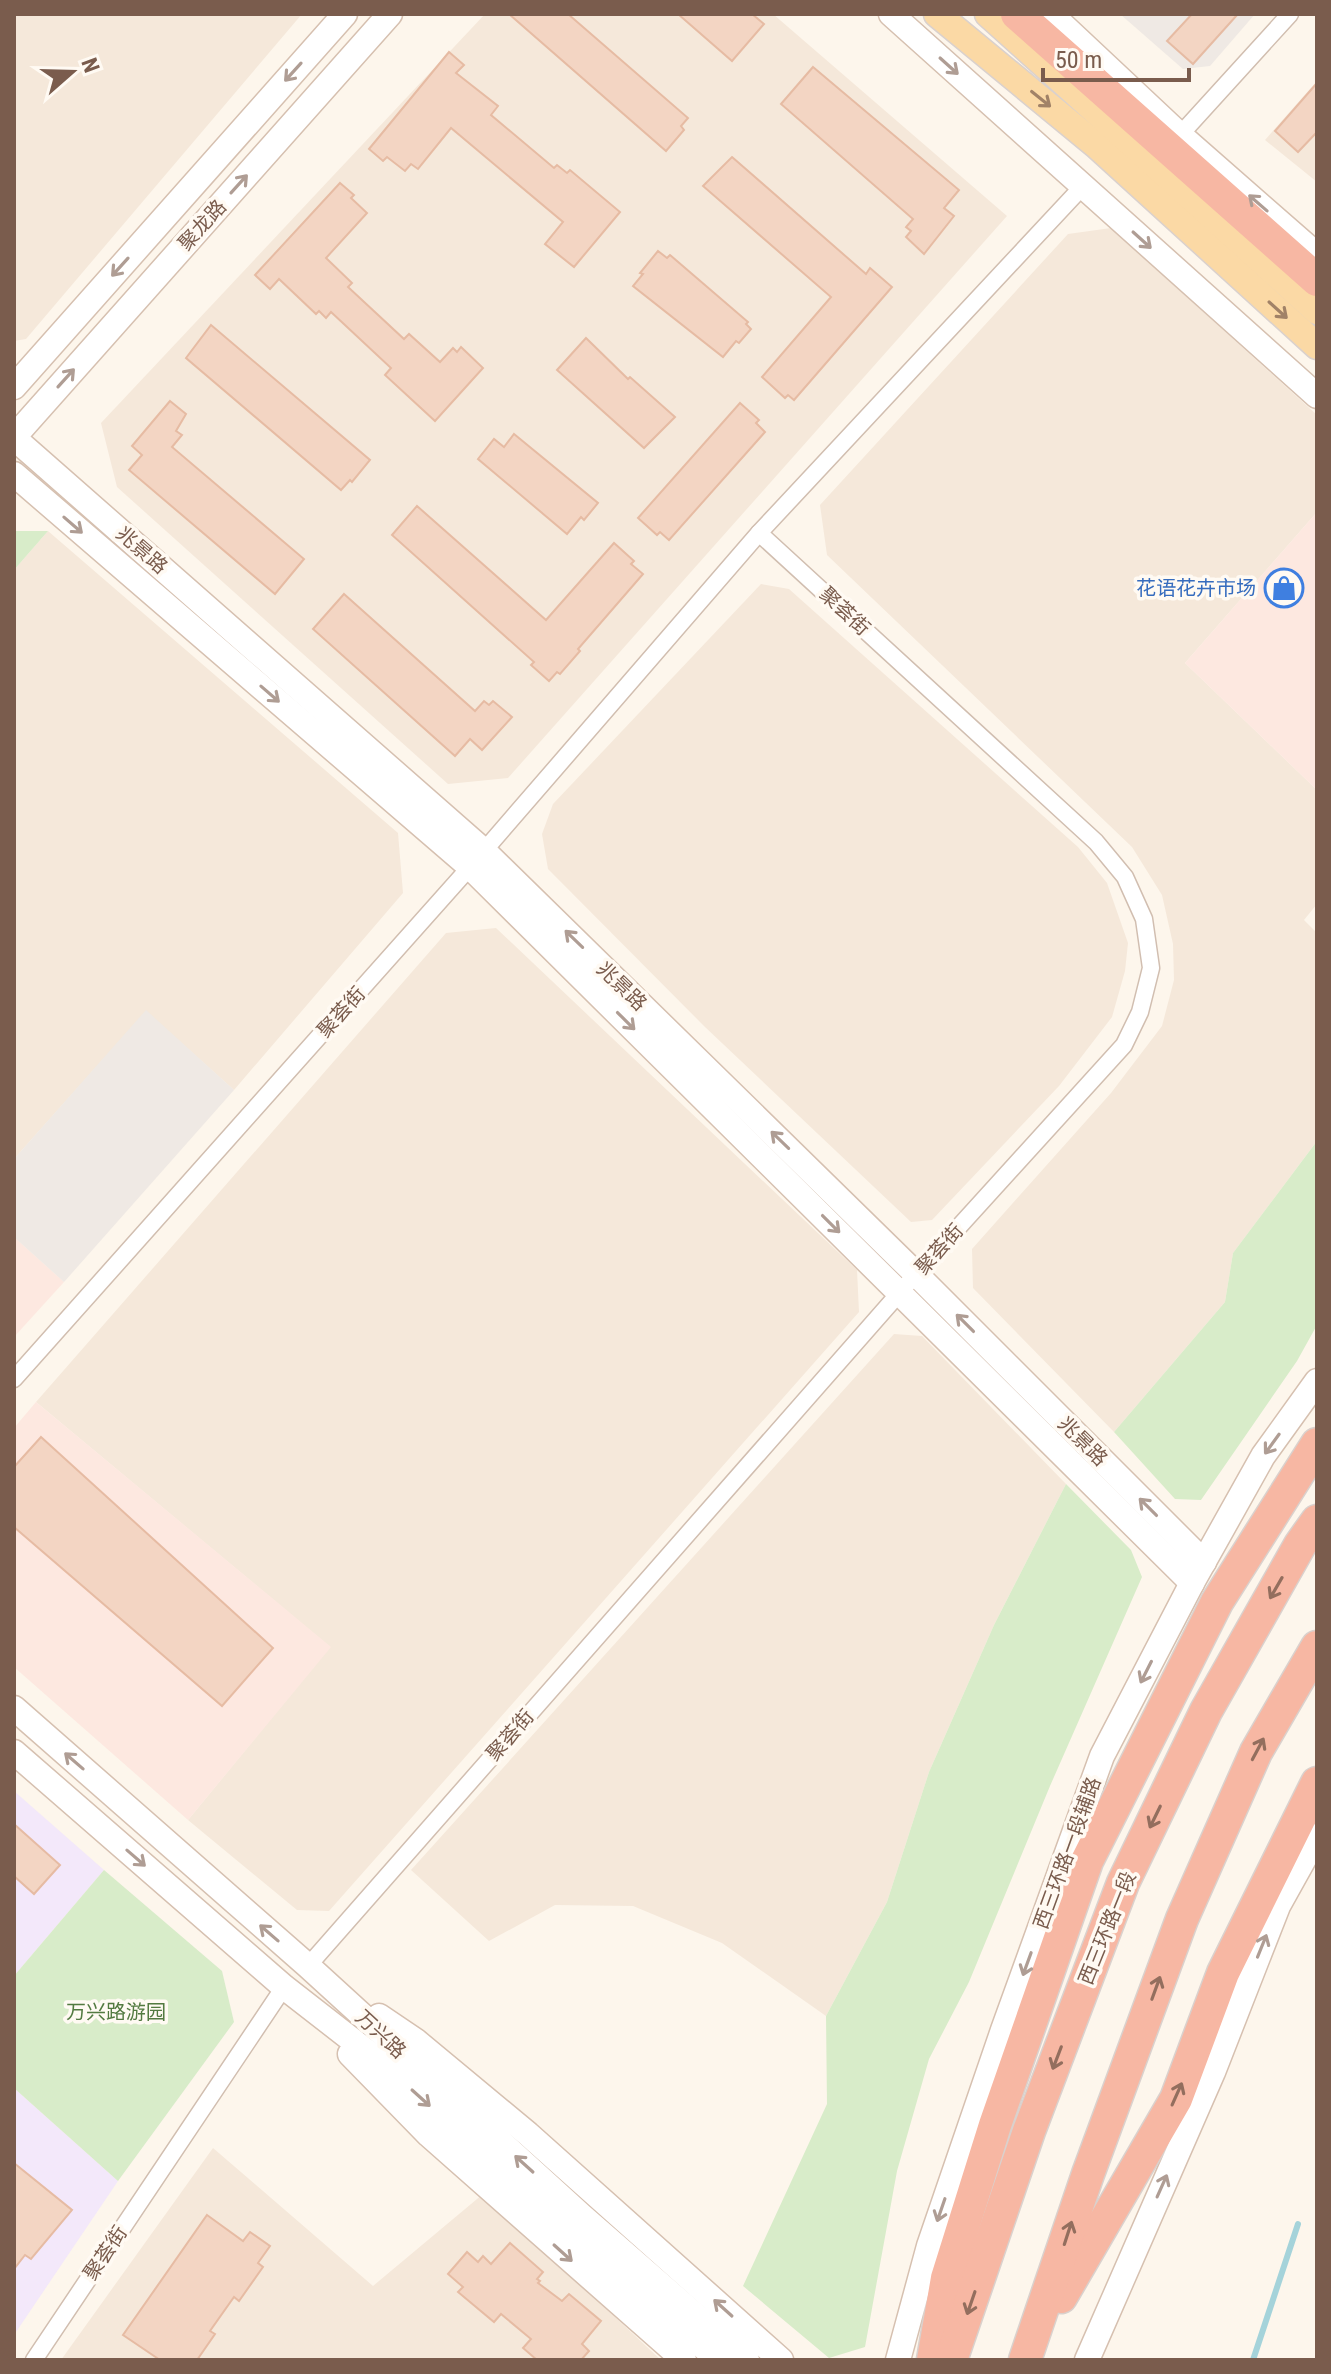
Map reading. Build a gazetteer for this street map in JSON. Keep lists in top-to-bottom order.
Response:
{
  "streets": {
    "highway": ["西三环路一段"],
    "street": [
      "聚龙路",
      "兆景路",
      "聚荟街",
      "西三环路一段辅路",
      "万兴路"
    ]
  },
  "crossings": [
    ["聚龙路", "兆景路"],
    ["兆景路", "聚荟街"],
    ["兆景路", "西三环路一段辅路"],
    ["聚荟街", "万兴路"]
  ],
  "parks": ["万兴路游园"],
  "places": {
    "shop": ["花语花卉市场"]
  },
  "scale_bar": "50 m",
  "north": "right"
}
